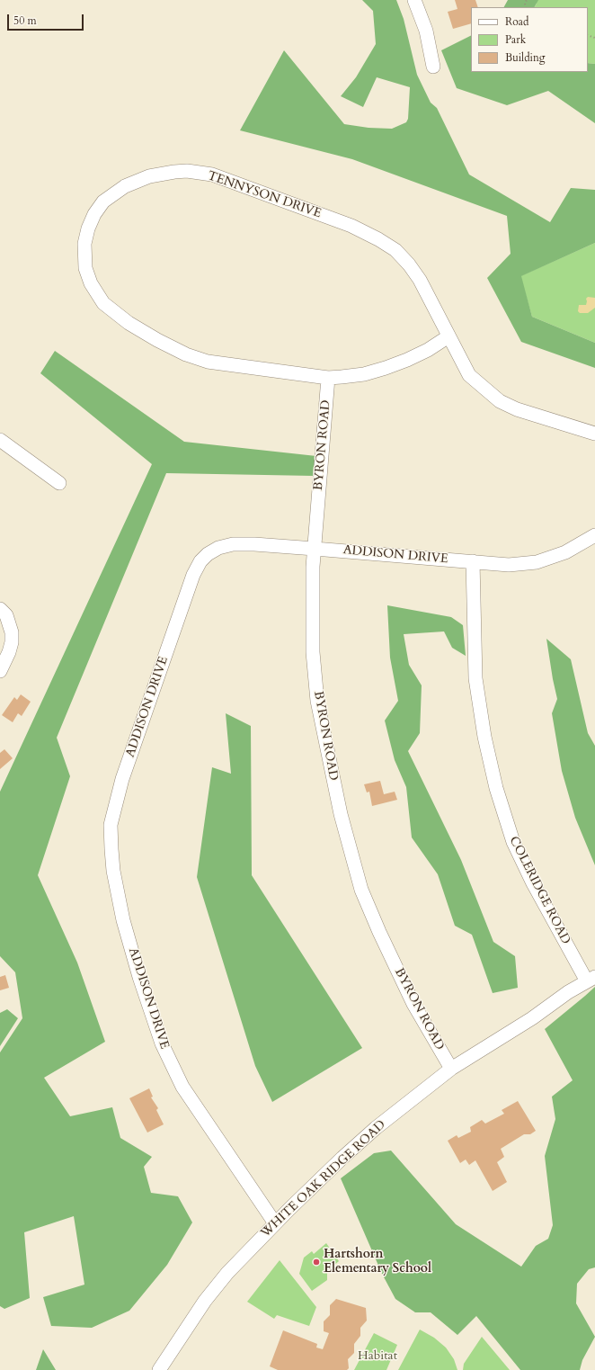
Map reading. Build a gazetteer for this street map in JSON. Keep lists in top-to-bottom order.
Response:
{
  "streets": {
    "street": [
      "TENNYSON DRIVE",
      "BYRON ROAD",
      "ADDISON DRIVE",
      "COLERIDGE ROAD",
      "WHITE OAK RIDGE ROAD"
    ]
  },
  "crossings": [
    ["TENNYSON DRIVE", "BYRON ROAD"],
    ["BYRON ROAD", "ADDISON DRIVE"],
    ["BYRON ROAD", "WHITE OAK RIDGE ROAD"],
    ["ADDISON DRIVE", "COLERIDGE ROAD"],
    ["ADDISON DRIVE", "WHITE OAK RIDGE ROAD"],
    ["COLERIDGE ROAD", "WHITE OAK RIDGE ROAD"]
  ],
  "parks": ["Habitat"],
  "places": ["Hartshorn Elementary School"],
  "legend": ["Road", "Park", "Building"],
  "scale_bar": "50 m"
}
